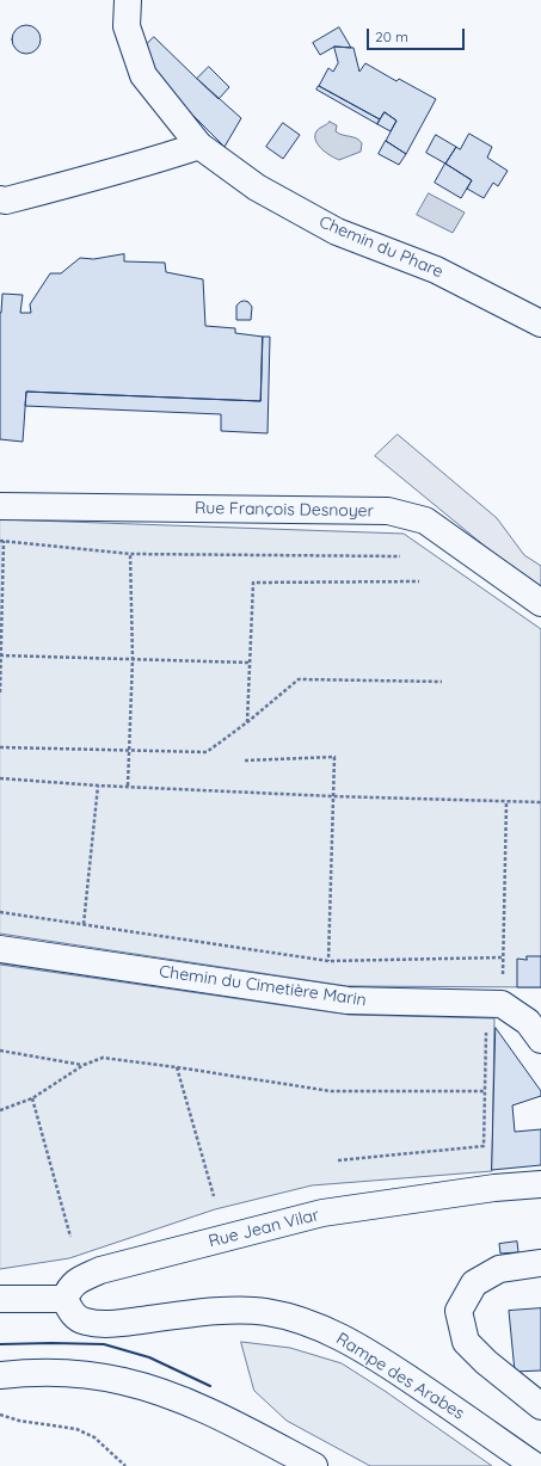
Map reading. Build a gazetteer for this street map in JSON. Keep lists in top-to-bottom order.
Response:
{
  "streets": {
    "street": [
      "Chemin du Phare",
      "Rue François Desnoyer",
      "Chemin du Cimetière Marin",
      "Rue Jean Vilar",
      "Rampe des Arabes"
    ]
  },
  "crossings": [
    ["Rue Jean Vilar", "Rampe des Arabes"]
  ],
  "scale_bar": "20 m"
}
